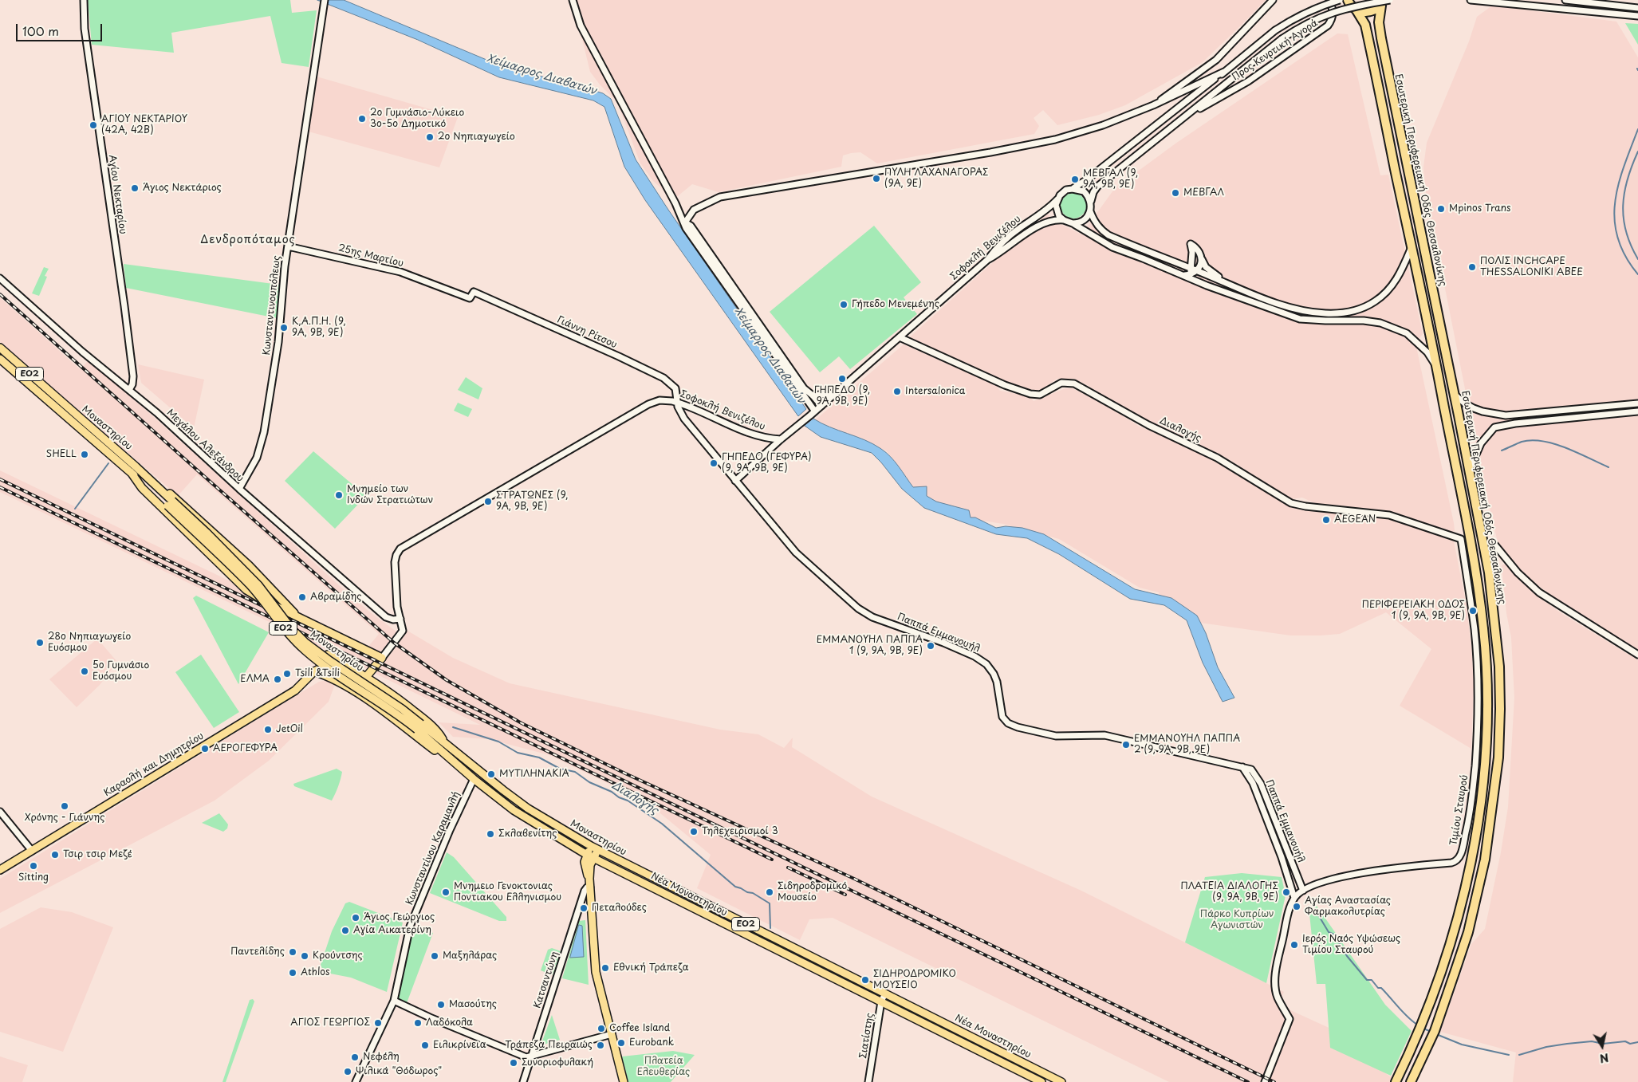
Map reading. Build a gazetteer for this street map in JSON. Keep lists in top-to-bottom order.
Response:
{
  "streets": {
    "highway": ["Εσωτερική Περιφερειακή Οδός Θεσσαλονίκης"],
    "main road": [
      "Σοφοκλή Βενιζέλου",
      "ΕΟ2",
      "Μοναστηρίου",
      "Καραολή και Δημητρίου",
      "Νέα Μοναστηρίου"
    ],
    "street": [
      "Προς Κενρτική Αγορά",
      "Αγίου Νεκταρίου",
      "25ης Μαρτίου",
      "Κωνσταντινουπόλεως",
      "Γιάννη Ρίτσου",
      "Διαλογής",
      "Μεγάλου Αλεξάνδρου",
      "Παππά Εμμανουήλ",
      "Τιμίου Σταυρού",
      "Κωνσταντίνου Καραμανλή",
      "Κατσαντώνη",
      "Σιατίστης"
    ]
  },
  "crossings": [
    ["Αγίου Νεκταρίου", "Μεγάλου Αλεξάνδρου"],
    ["Σοφοκλή Βενιζέλου", "Γιάννη Ρίτσου"],
    ["Σοφοκλή Βενιζέλου", "Διαλογής"],
    ["Σοφοκλή Βενιζέλου", "Μεγάλου Αλεξάνδρου"],
    ["Σοφοκλή Βενιζέλου", "Παππά Εμμανουήλ"],
    ["Σοφοκλή Βενιζέλου", "Καραολή και Δημητρίου"],
    ["25ης Μαρτίου", "Κωνσταντινουπόλεως"],
    ["25ης Μαρτίου", "Γιάννη Ρίτσου"],
    ["Κωνσταντινουπόλεως", "Μεγάλου Αλεξάνδρου"],
    ["Γιάννη Ρίτσου", "Παππά Εμμανουήλ"],
    ["Μοναστηρίου", "Κωνσταντίνου Καραμανλή"],
    ["Μοναστηρίου", "Νέα Μοναστηρίου"],
    ["Διαλογής", "Τιμίου Σταυρού"],
    ["Παππά Εμμανουήλ", "Τιμίου Σταυρού"],
    ["Νέα Μοναστηρίου", "Σιατίστης"]
  ],
  "districts": ["Δενδροπόταμος"],
  "water": ["Χείμαρρος Διαβατών", "Διαλογής"],
  "parks": ["Πάρκο Κυπρίων Αγωνιστών", "Πλατεία Ελευθερίας"],
  "places": [
    "2ο Γυμνάσιο-Λύκειο 3ο-5ο Δημοτικό",
    "ΑΓΙΟΥ ΝΕΚΤΑΡΙΟΥ (42Α, 42Β)",
    "2ο Νηπιαγωγείο",
    "ΠΥΛΗ ΛΑΧΑΝΑΓΟΡΑΣ (9Α, 9Ε)",
    "ΜΕΒΓΑΛ (9, 9Α, 9Β, 9Ε)",
    "Άγιος Νεκτάριος",
    "ΜΕΒΓΑΛ",
    "Mpinos Trans",
    "ΠΟΛΙΣ INCHCAPE THESSALONIKI ΑΒΕΕ",
    "Γήπεδο Μενεμένης",
    "Κ,Α.Π.Η. (9, 9Α, 9Β, 9Ε)",
    "ΓΗΠΕΔΟ (9, 9Α, 9Β, 9Ε)",
    "Intersalonica",
    "SHELL",
    "ΓΗΠΕΔΟ (ΓΕΦΥΡΑ) (9, 9Α, 9Β, 9Ε)",
    "Μνημείο των Ινδών Στρατιώτων",
    "ΣΤΡΑΤΩΝΕΣ (9, 9Α, 9Β, 9Ε)",
    "AEGEAN",
    "Αβραμίδης",
    "ΠΕΡΙΦΕΡΕΙΑΚΗ ΟΔΟΣ 1 (9, 9Α, 9Β, 9Ε)",
    "28ο Νηπιαγωγείο Ευόσμου",
    "ΕΜΜΑΝΟΥΗΛ ΠΑΠΠΑ 1 (9, 9Α, 9Β, 9Ε)",
    "5ο Γυμνάσιο Ευόσμου",
    "Tsili &Tsili",
    "ΕΛΜΑ",
    "JetOil",
    "ΕΜΜΑΝΟΥΗΛ ΠΑΠΠΑ 2 (9, 9Α, 9Β, 9Ε)",
    "ΑΕΡΟΓΕΦΥΡΑ",
    "ΜΥΤΙΛΗΝΑΚΙΑ",
    "Χρόνης - Γιάννης",
    "Τηλεχειρισμοί 3",
    "Σκλαβενίτης",
    "Τσιρ τσιρ Μεζέ",
    "Sitting",
    "Μνημειο Γενοκτονιας Ποντιακου Ελληνισμου",
    "Σιδηροδρομικό Μουσείο",
    "ΠΛΑΤΕΙΑ ΔΙΑΛΟΓΗΣ (9, 9Α, 9Β, 9Ε)",
    "Αγίας Αναστασίας Φαρμακολυτρίας",
    "Πεταλούδες",
    "Άγιος Γεώργιος",
    "Αγία Αικατερίνη",
    "Ιερός Ναός Υψώσεως Τιμίου Σταυρού",
    "Παντελίδης",
    "Κρούντσης",
    "Μαξηλάρας",
    "Εθνική Τράπεζα",
    "Athlos",
    "ΣΙΔΗΡΟΔΡΟΜΙΚΟ ΜΟΥΣΕΙΟ",
    "Μασούτης",
    "ΑΓΙΟΣ ΓΕΩΡΓΙΟΣ",
    "Λαδόκολα",
    "Coffee Island",
    "Eurobank",
    "Ειλικρίνεια",
    "Τράπεζα Πειραιώς",
    "Νεφέλη",
    "Συνοριοφυλακή",
    "Ψιλικά \"Θόδωρος\""
  ],
  "scale_bar": "100 m",
  "north": "bottom"
}
